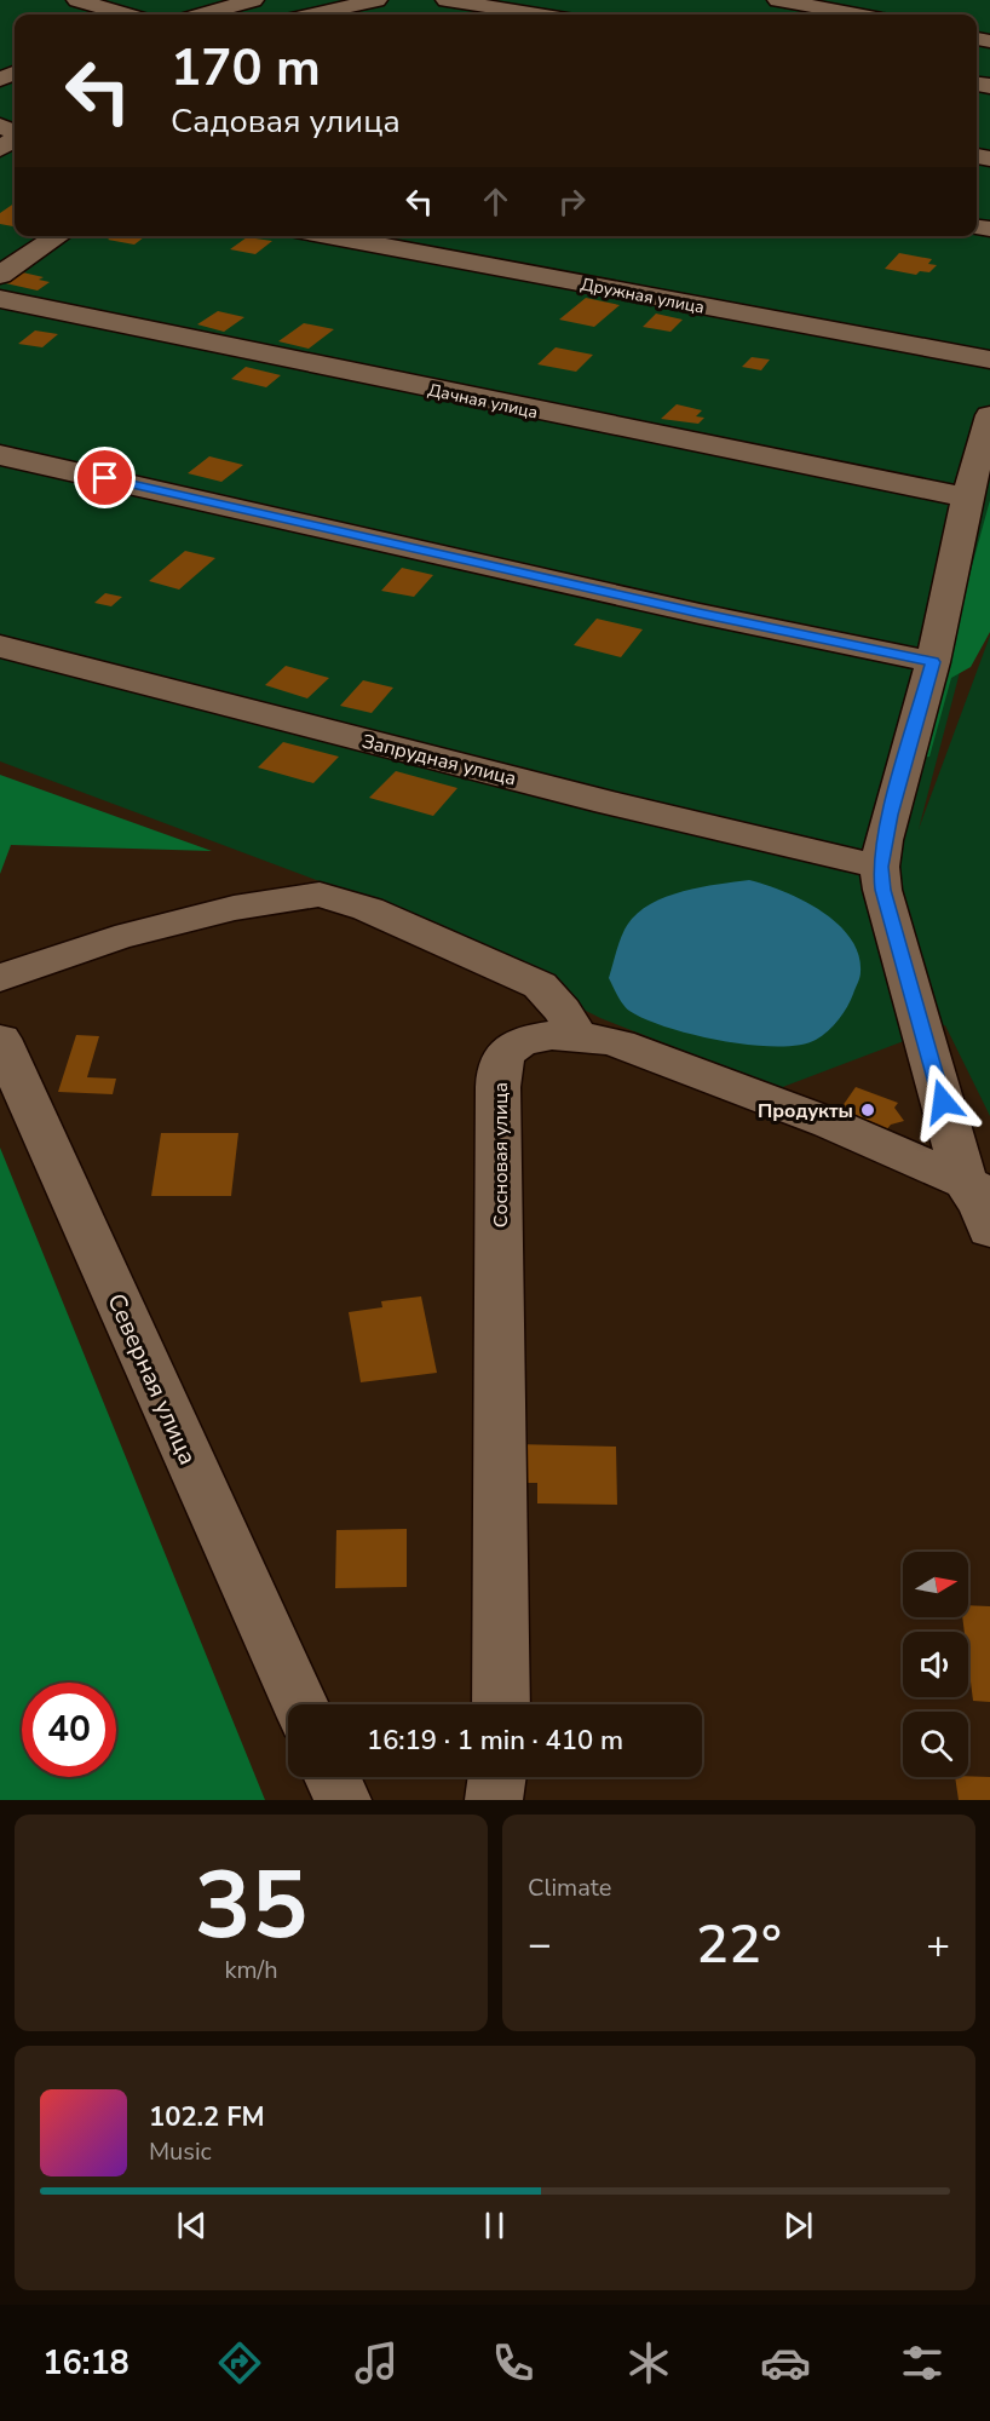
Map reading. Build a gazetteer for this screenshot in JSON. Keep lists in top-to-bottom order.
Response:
{
  "streets": {
    "street": [
      "Дружная улица",
      "Дачная улица",
      "Запрудная улица",
      "Сосновая улица",
      "Северная улица"
    ]
  },
  "places": ["Продукты"],
  "north": "right",
  "page": {
    "turn": ["170 m", "Садовая улица"],
    "limit": "40",
    "trip": "16:19 · 1 min · 410 m",
    "tile": [
      ["35", "km/h"],
      "Climate"
    ],
    "heat": ["−", "22°", "+"],
    "song": ["102.2 FM", "Music"],
    "tabs": "16:18"
  }
}
